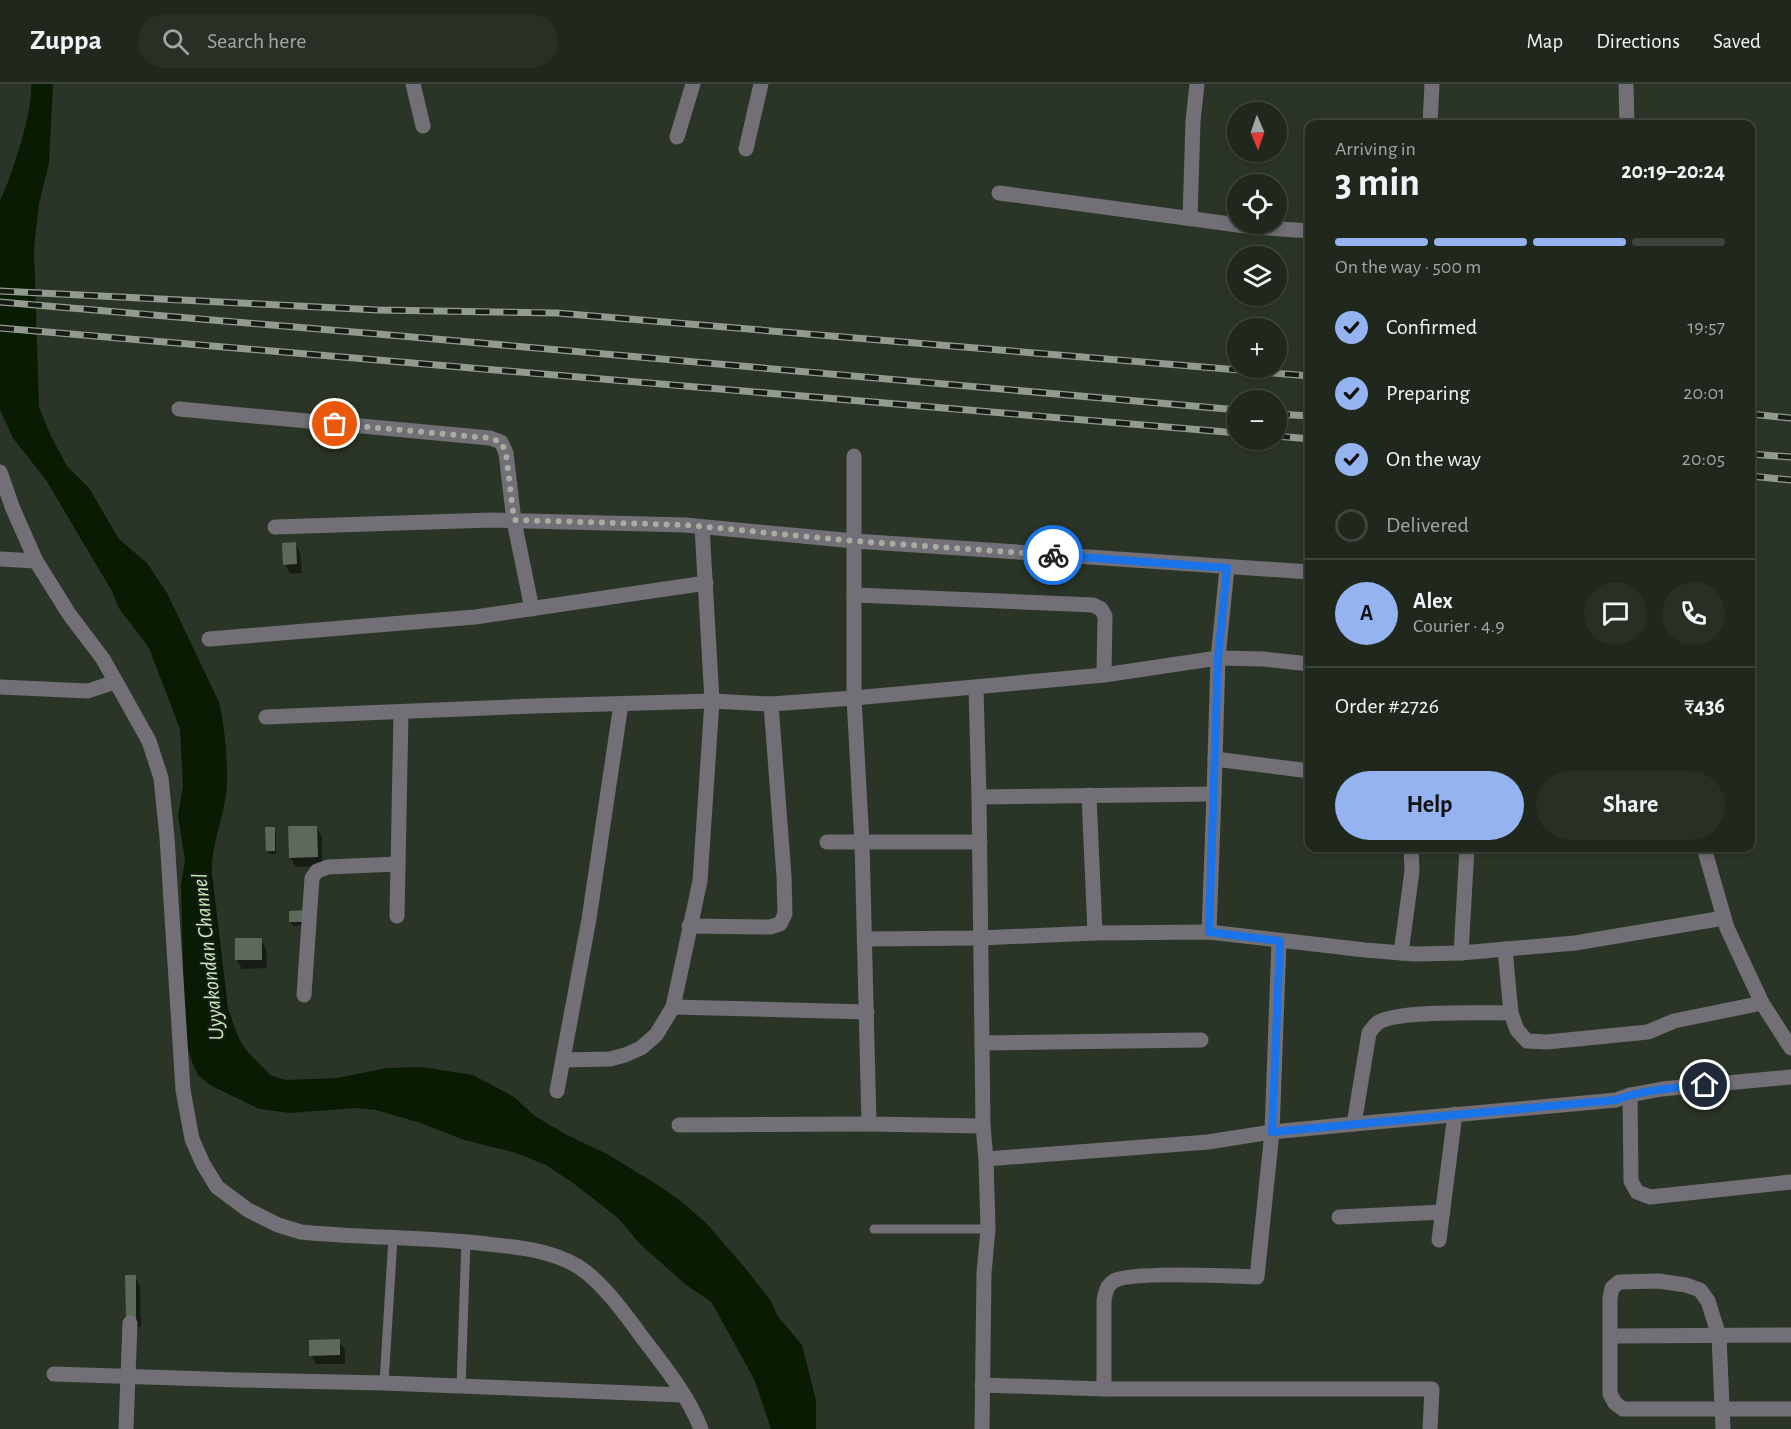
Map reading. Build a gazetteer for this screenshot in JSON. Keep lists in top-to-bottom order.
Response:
{
  "water": ["Uyyakondan Channel"],
  "north": "bottom",
  "page": {
    "header": "Zuppa",
    "search": "Search here",
    "nav": ["Map", "Directions", "Saved"],
    "map_buttons": ["+", "−"],
    "heading": ["3 min", "Arriving in", "20:19–20:24"],
    "panel": [
      "Alex",
      "Courier · 4.9",
      "Order #2726",
      "₹436"
    ],
    "bar": "On the way · 500 m",
    "list": [
      ["Confirmed", "19:57"],
      ["Preparing", "20:01"],
      ["On the way", "20:05"],
      "Delivered"
    ],
    "round": "A",
    "buttons": ["Help", "Share"]
  }
}
